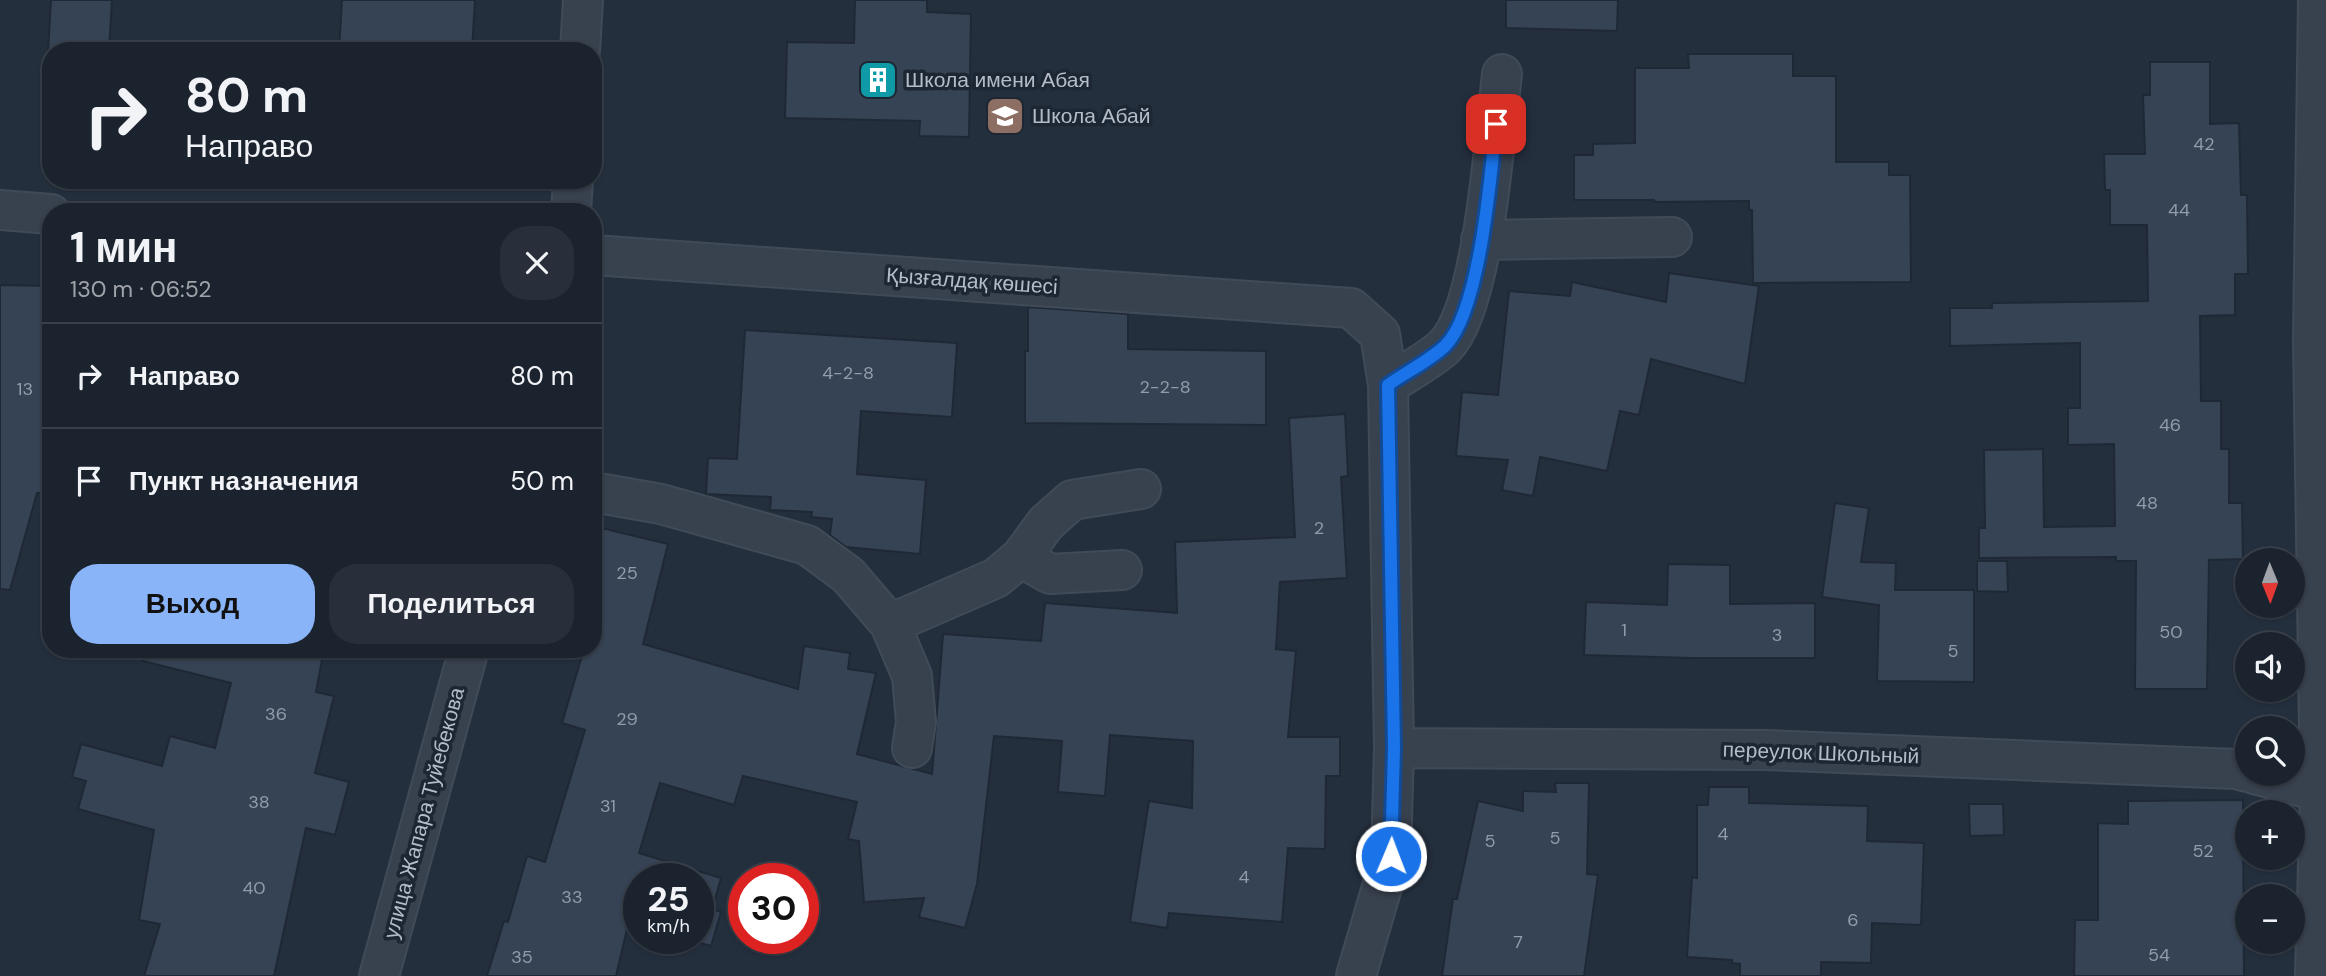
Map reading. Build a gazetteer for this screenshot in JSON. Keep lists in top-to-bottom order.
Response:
{
  "streets": {
    "street": ["Қызғалдақ көшесі", "переулок Школьный", "улица Жапара Туйебекова"]
  },
  "places": {
    "building": ["Школа имени Абая"],
    "school or university": ["Школа Абай"]
  },
  "house_numbers": [
    "42",
    "44",
    "4-2-8",
    "2-2-8",
    "13",
    "46",
    "48",
    "2",
    "25",
    "1",
    "50",
    "3",
    "5",
    "36",
    "29",
    "38",
    "31",
    "4",
    "5",
    "5",
    "52",
    "4",
    "40",
    "33",
    "6",
    "7",
    "54",
    "35"
  ],
  "north": "bottom",
  "page": {
    "turn": ["80 m", "Направо"],
    "heading": ["1 мин", "130 m · 06:52"],
    "list": [
      {
        "name": "Направо",
        "value": "80 m"
      },
      {
        "name": "Пункт назначения",
        "value": "50 m"
      }
    ],
    "map_buttons": ["+", "−"],
    "buttons": ["Выход", "Поделиться"],
    "speed": "25 km/h",
    "limit": "30"
  }
}
